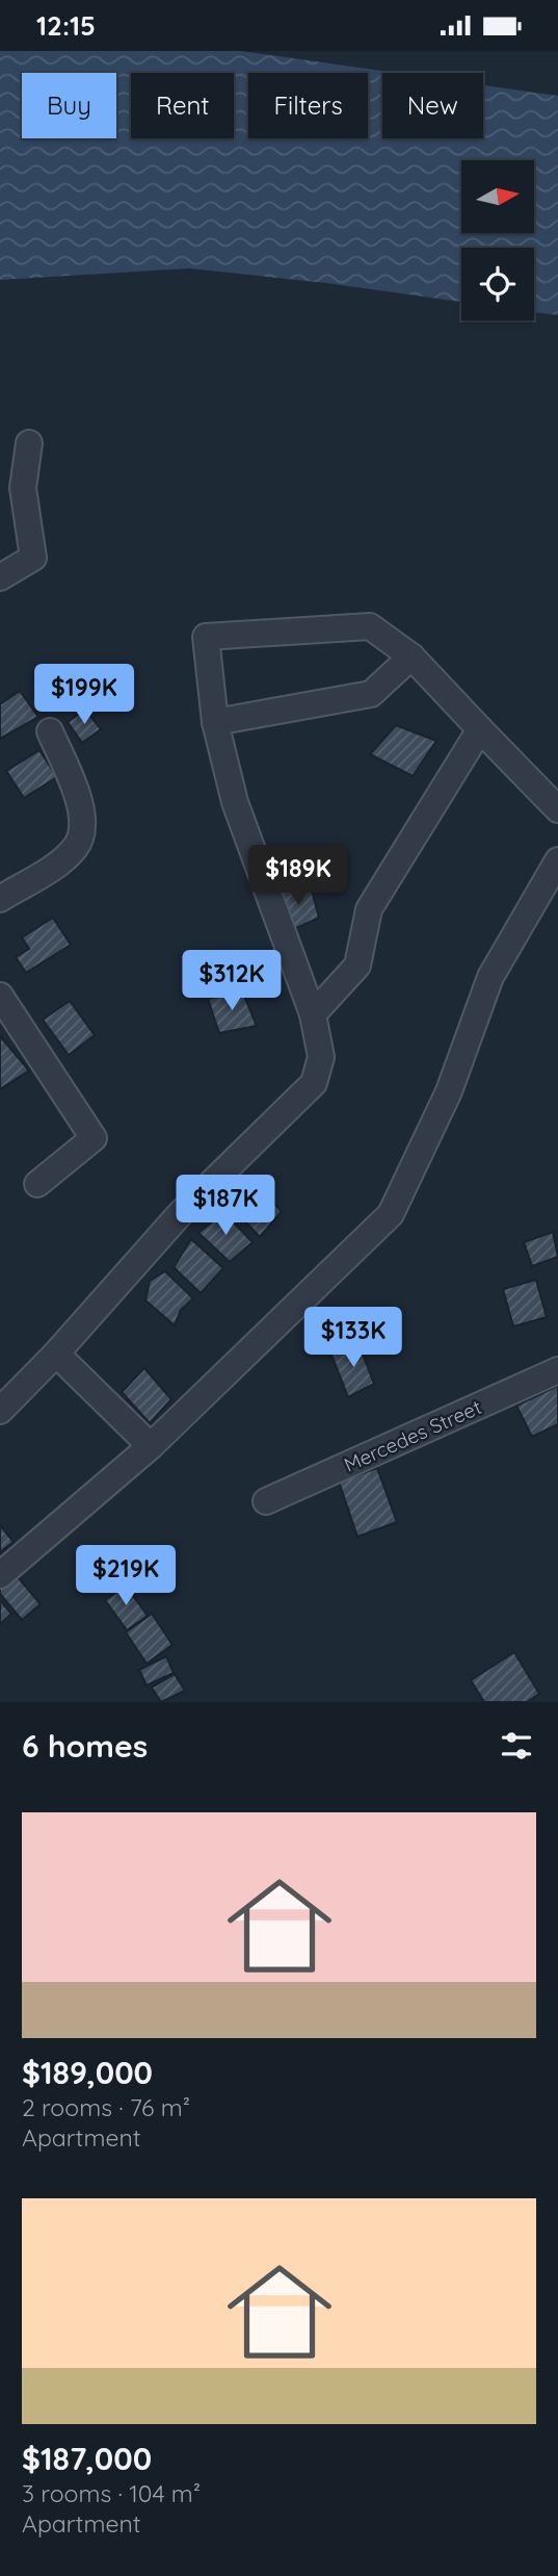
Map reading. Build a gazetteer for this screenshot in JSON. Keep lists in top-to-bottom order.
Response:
{
  "streets": {
    "street": ["Mercedes Street"]
  },
  "north": "right",
  "page": {
    "status": "12:15",
    "chip": [
      "Buy",
      "Rent",
      "Filters",
      "New"
    ],
    "price": [
      "$199K",
      "$189K",
      "$312K",
      "$187K",
      "$133K",
      "$219K"
    ],
    "heading": "6 homes",
    "list": [
      {
        "name": "$189,000",
        "note": "2 rooms · 76 m² · Apartment"
      },
      {
        "name": "$187,000",
        "note": "3 rooms · 104 m² · Apartment"
      }
    ]
  }
}
